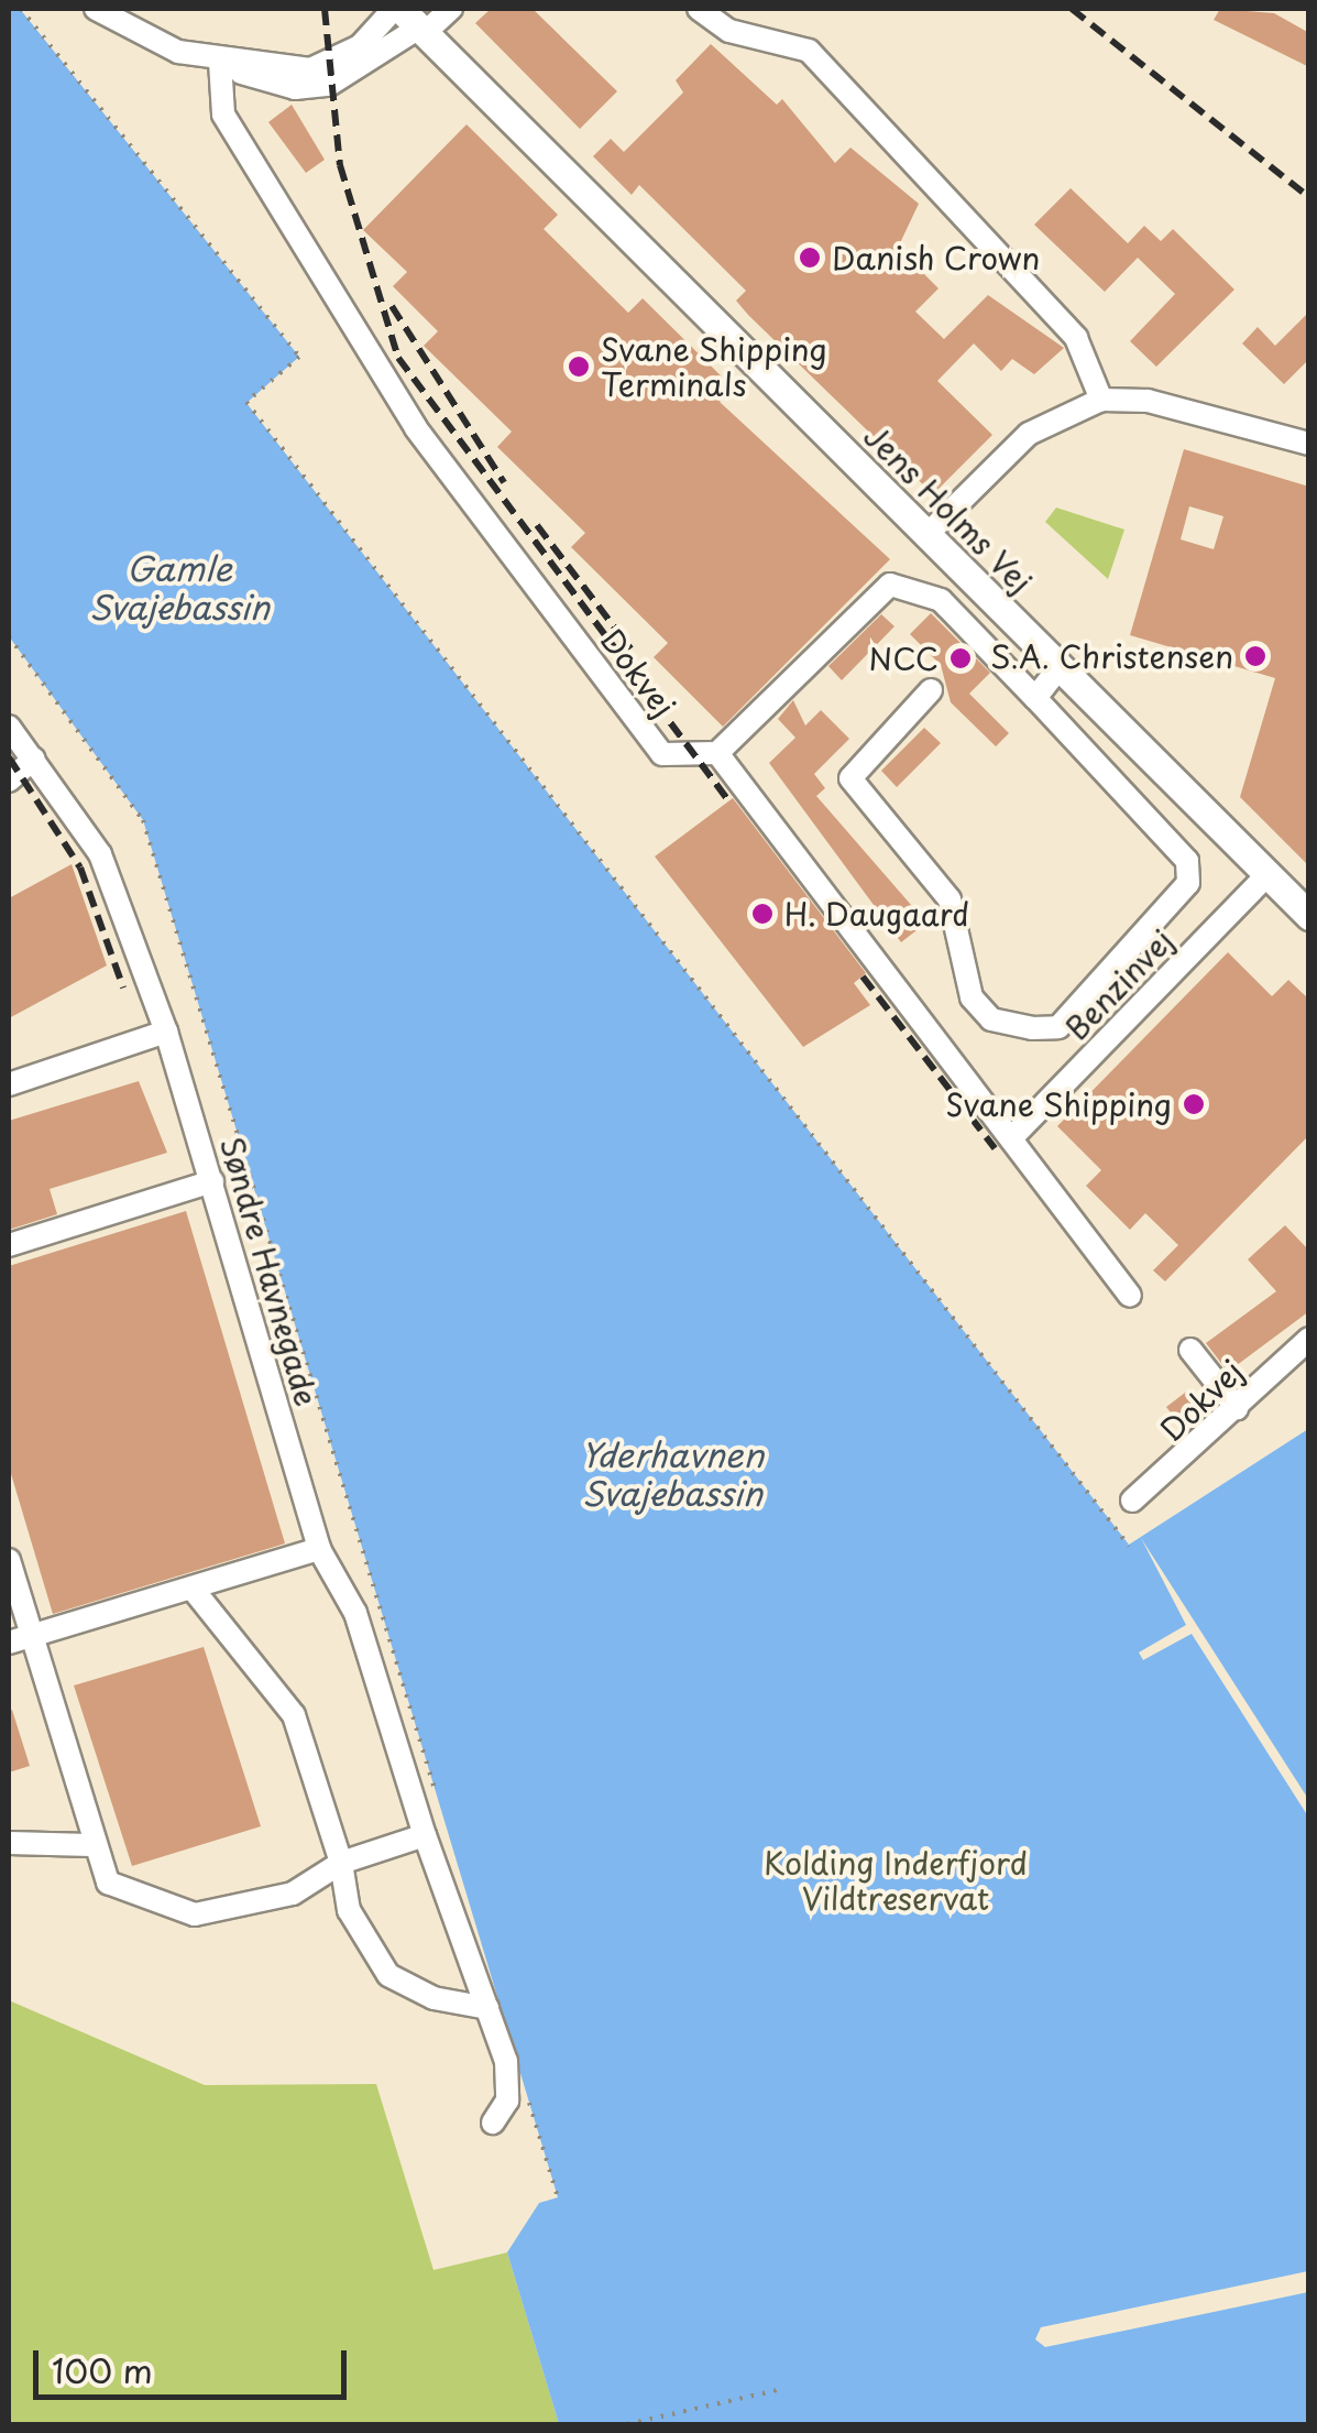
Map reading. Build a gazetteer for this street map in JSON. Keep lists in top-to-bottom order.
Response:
{
  "streets": {
    "main road": ["Jens Holms Vej"],
    "street": ["Dokvej", "Benzinvej", "Søndre Havnegade"]
  },
  "crossings": [
    ["Jens Holms Vej", "Benzinvej"]
  ],
  "water": ["Gamle Svajebassin", "Yderhavnen Svajebassin"],
  "parks": ["Kolding Inderfjord Vildtreservat"],
  "places": [
    "Danish Crown",
    "Svane Shipping Terminals",
    "S.A. Christensen",
    "NCC",
    "H. Daugaard",
    "Svane Shipping"
  ],
  "scale_bar": "100 m"
}
